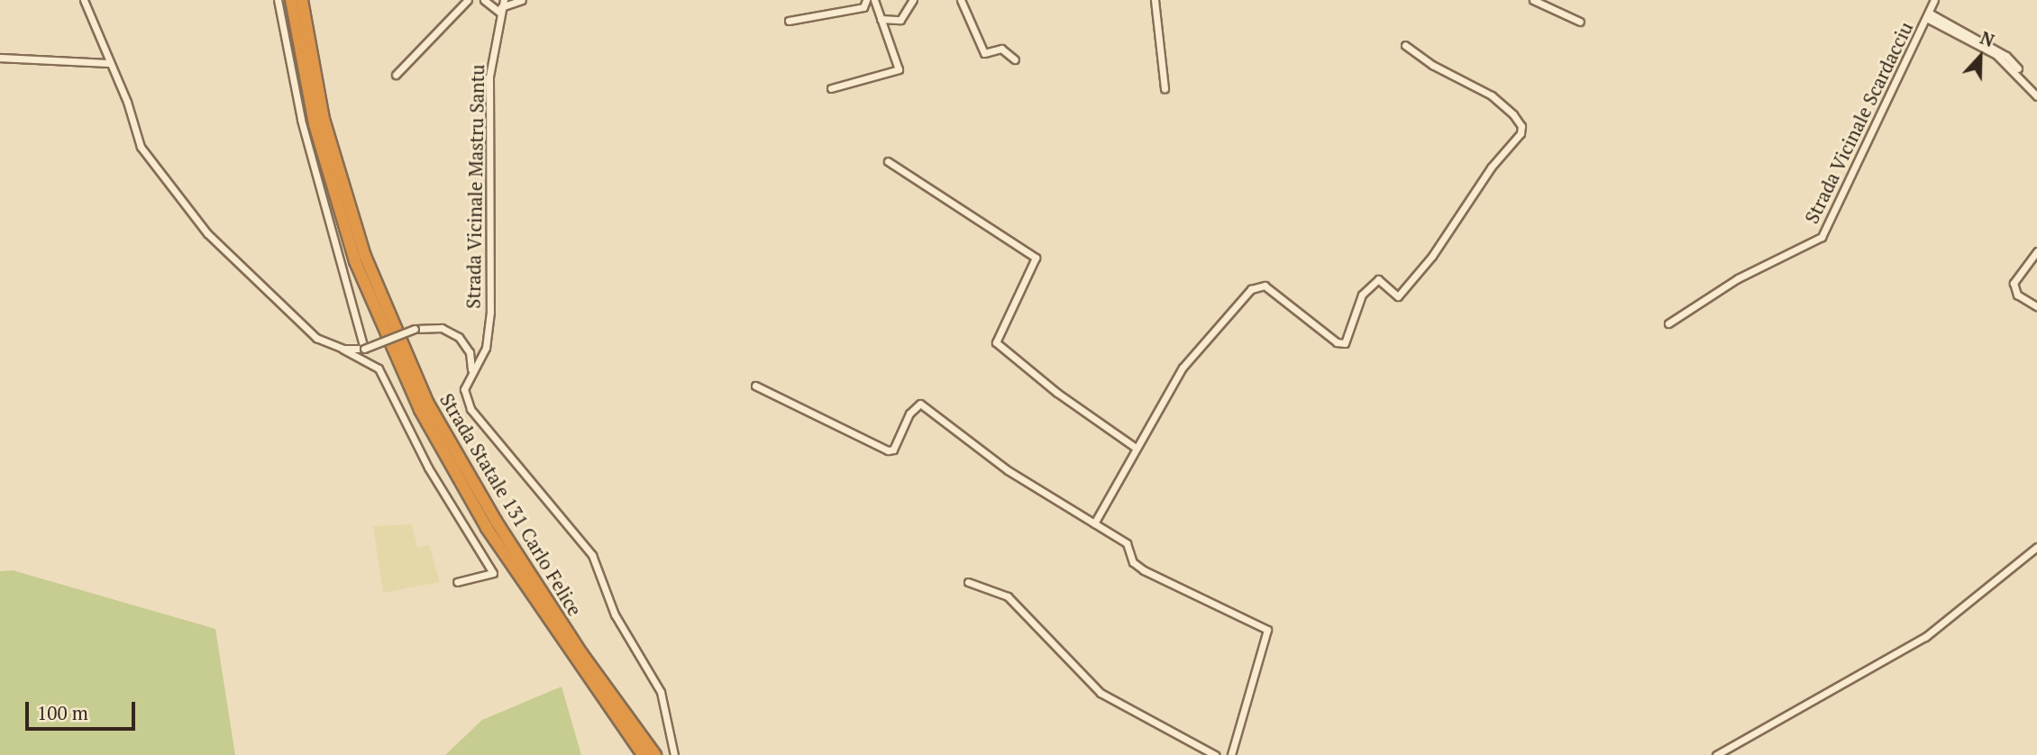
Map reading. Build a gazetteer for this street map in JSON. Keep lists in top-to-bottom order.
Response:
{
  "streets": {
    "highway": ["Strada Statale 131 Carlo Felice"],
    "street": ["Strada Vicinale Scardacciu", "Strada Vicinale Mastru Santu"]
  },
  "scale_bar": "100 m",
  "north": "top"
}
